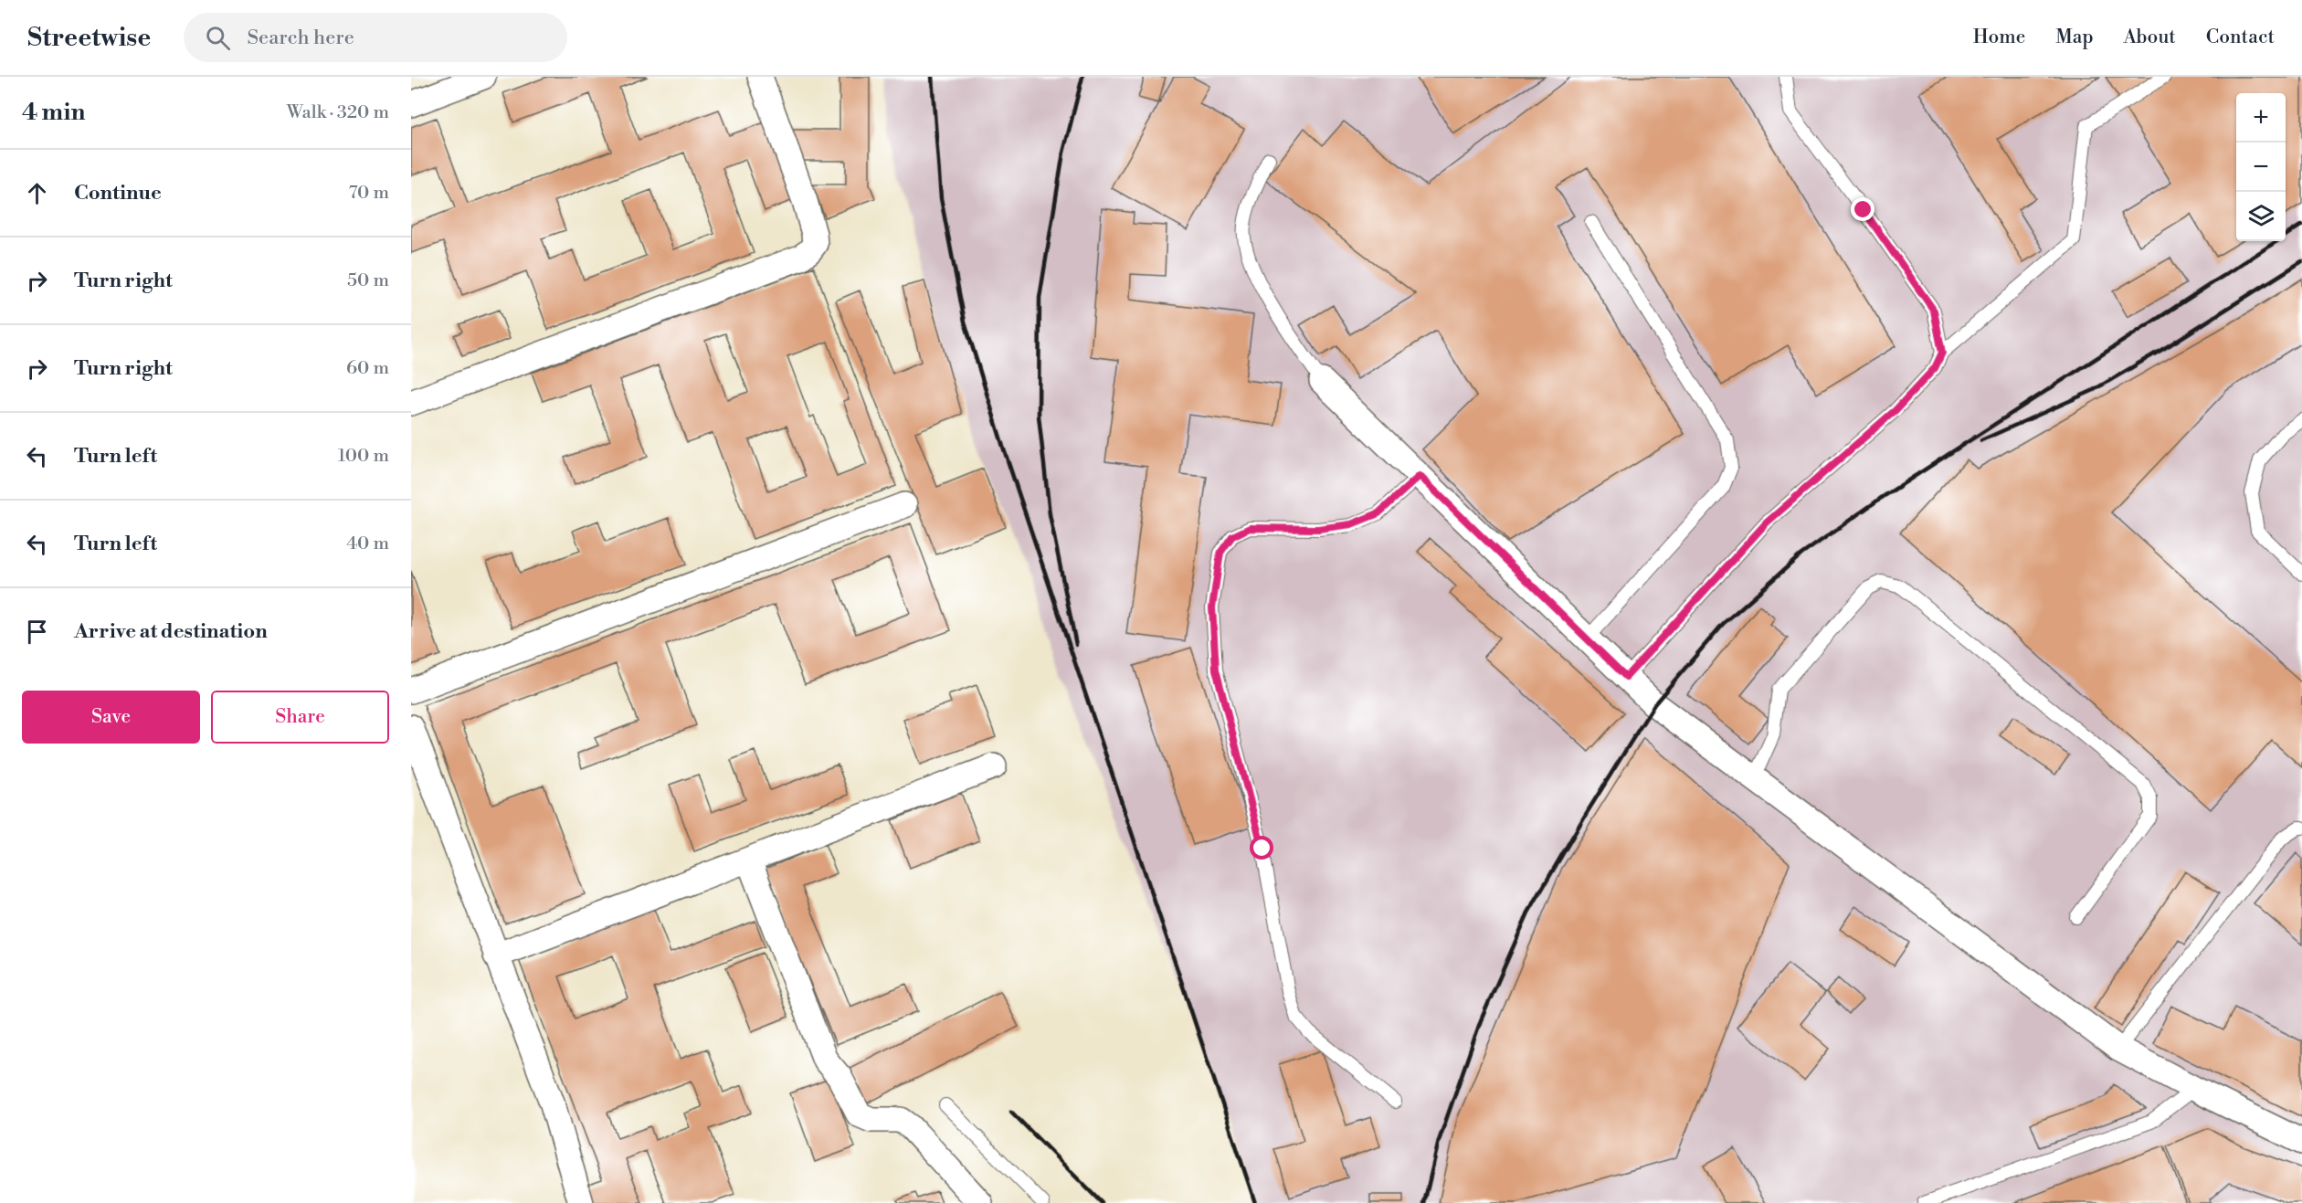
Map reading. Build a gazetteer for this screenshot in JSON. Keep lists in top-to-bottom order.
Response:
{
  "page": {
    "header": "Streetwise",
    "search": "Search here",
    "nav": [
      "Home",
      "Map",
      "About",
      "Contact"
    ],
    "heading": ["4 min", "Walk · 320 m"],
    "map_buttons": ["+", "−"],
    "list": [
      ["Continue", "70 m"],
      ["Turn right", "50 m"],
      ["Turn right", "60 m"],
      ["Turn left", "100 m"],
      ["Turn left", "40 m"],
      "Arrive at destination"
    ],
    "buttons": ["Save", "Share"]
  }
}
